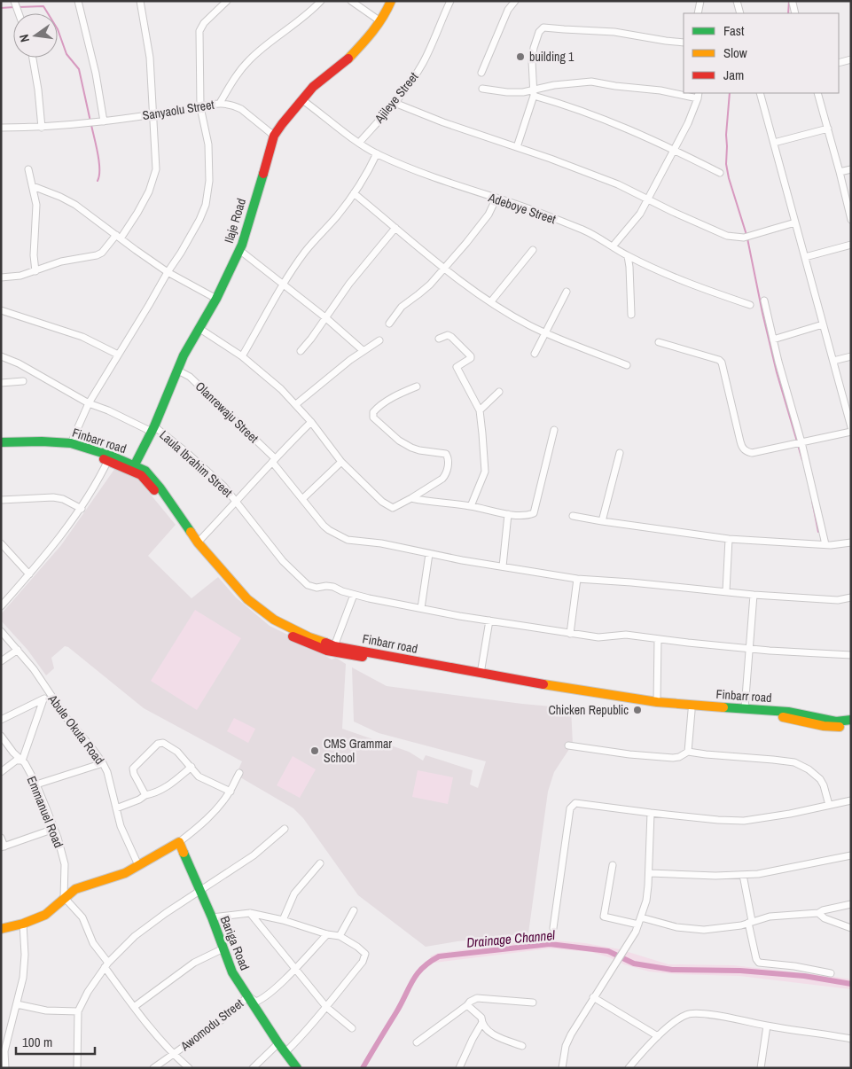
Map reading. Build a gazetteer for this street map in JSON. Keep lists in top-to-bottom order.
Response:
{
  "streets": {
    "main road": ["Ilaje Road", "Finbarr road", "Bariga Road"],
    "street": [
      "Ajileye Street",
      "Sanyaolu Street",
      "Adeboye Street",
      "Olanrewaju Street",
      "Laula Ibrahim Street",
      "Abule Okuta Road",
      "Emmanuel Road",
      "Awomodu Street"
    ]
  },
  "crossings": [
    ["Ajileye Street", "Adeboye Street"],
    ["Sanyaolu Street", "Ilaje Road"],
    ["Adeboye Street", "Ilaje Road"],
    ["Ilaje Road", "Olanrewaju Street"],
    ["Ilaje Road", "Finbarr road"],
    ["Ilaje Road", "Laula Ibrahim Street"],
    ["Bariga Road", "Awomodu Street"]
  ],
  "water": ["Drainage Channel"],
  "places": ["building 1", "Chicken Republic", "CMS Grammar School"],
  "legend": ["Fast", "Slow", "Jam"],
  "scale_bar": "100 m",
  "north": "left"
}
